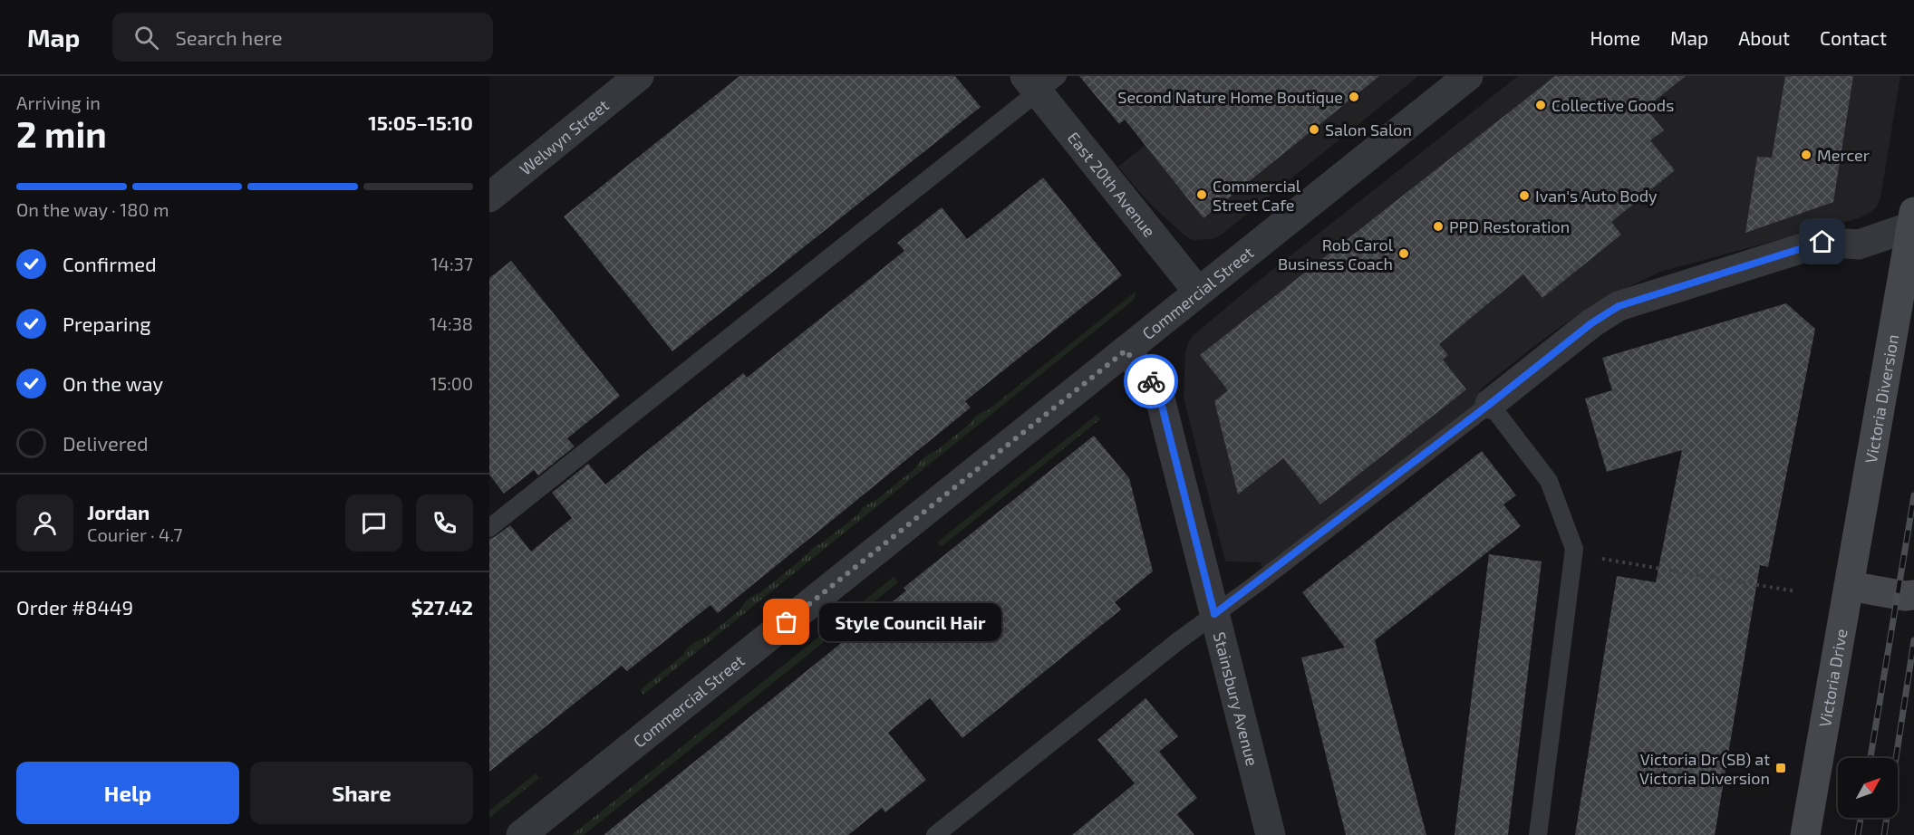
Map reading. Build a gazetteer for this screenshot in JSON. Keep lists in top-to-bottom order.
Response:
{
  "streets": {
    "street": [
      "Welwyn Street",
      "East 20th Avenue",
      "Commercial Street",
      "Victoria Diversion",
      "Victoria Drive",
      "Stainsbury Avenue"
    ]
  },
  "crossings": [
    ["East 20th Avenue", "Commercial Street"],
    ["Commercial Street", "Stainsbury Avenue"],
    ["Victoria Diversion", "Victoria Drive"]
  ],
  "places": {
    "other": [
      "Second Nature Home Boutique",
      "Collective Goods",
      "Salon Salon",
      "Mercer",
      "Commercial Street Cafe",
      "Ivan's Auto Body",
      "PPD Restoration",
      "Rob Carol Business Coach",
      "Style Council Hair"
    ],
    "transit": ["Victoria Dr (SB) at Victoria Diversion"]
  },
  "north": "top right",
  "page": {
    "header": "Map",
    "search": "Search here",
    "nav": [
      "Home",
      "Map",
      "About",
      "Contact"
    ],
    "heading": ["2 min", "Arriving in", "15:05–15:10"],
    "panel": [
      "Jordan",
      "Courier · 4.7",
      "Order #8449",
      "$27.42"
    ],
    "bar": "On the way · 180 m",
    "list": [
      ["Confirmed", "14:37"],
      ["Preparing", "14:38"],
      ["On the way", "15:00"],
      "Delivered"
    ],
    "bubble": "Style Council Hair",
    "buttons": ["Help", "Share"]
  }
}
